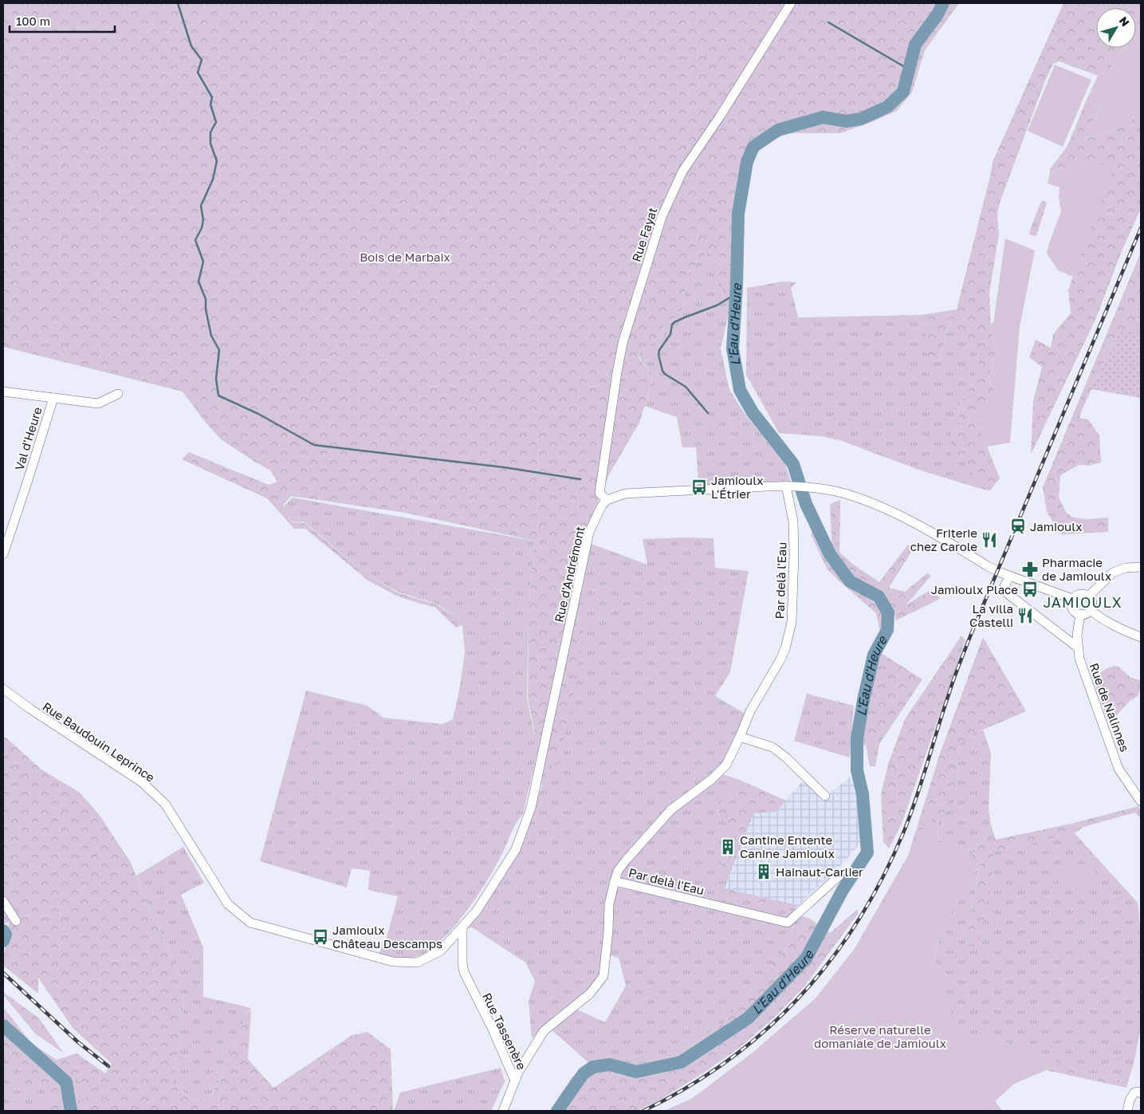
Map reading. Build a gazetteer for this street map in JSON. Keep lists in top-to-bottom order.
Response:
{
  "streets": {
    "street": [
      "Rue Fayat",
      "Val d'Heure",
      "Rue d'Andrémont",
      "Par delà l'Eau",
      "Rue de Nalinnes",
      "Rue Baudouin Leprince",
      "Rue Tassenère"
    ]
  },
  "crossings": [
    ["Rue Fayat", "Rue d'Andrémont"],
    ["Rue d'Andrémont", "Rue Baudouin Leprince"],
    ["Rue d'Andrémont", "Rue Tassenère"],
    ["Par delà l'Eau", "Rue Tassenère"],
    ["Rue Baudouin Leprince", "Rue Tassenère"]
  ],
  "districts": ["JAMIOULX"],
  "water": ["L'Eau d'Heure"],
  "parks": ["Bois de Marbaix", "Réserve naturelle domaniale de Jamioulx"],
  "places": {
    "bus stop": ["Jamioulx L'Étrier", "Jamioulx Place", "Jamioulx Château Descamps"],
    "station": ["Jamioulx"],
    "restaurant": ["Friterie chez Carole", "La villa Castelli"],
    "pharmacy": ["Pharmacie de Jamioulx"],
    "building": ["Cantine Entente Canine Jamioulx", "Hainaut-Carlier"]
  },
  "scale_bar": "100 m",
  "north": "top right"
}
